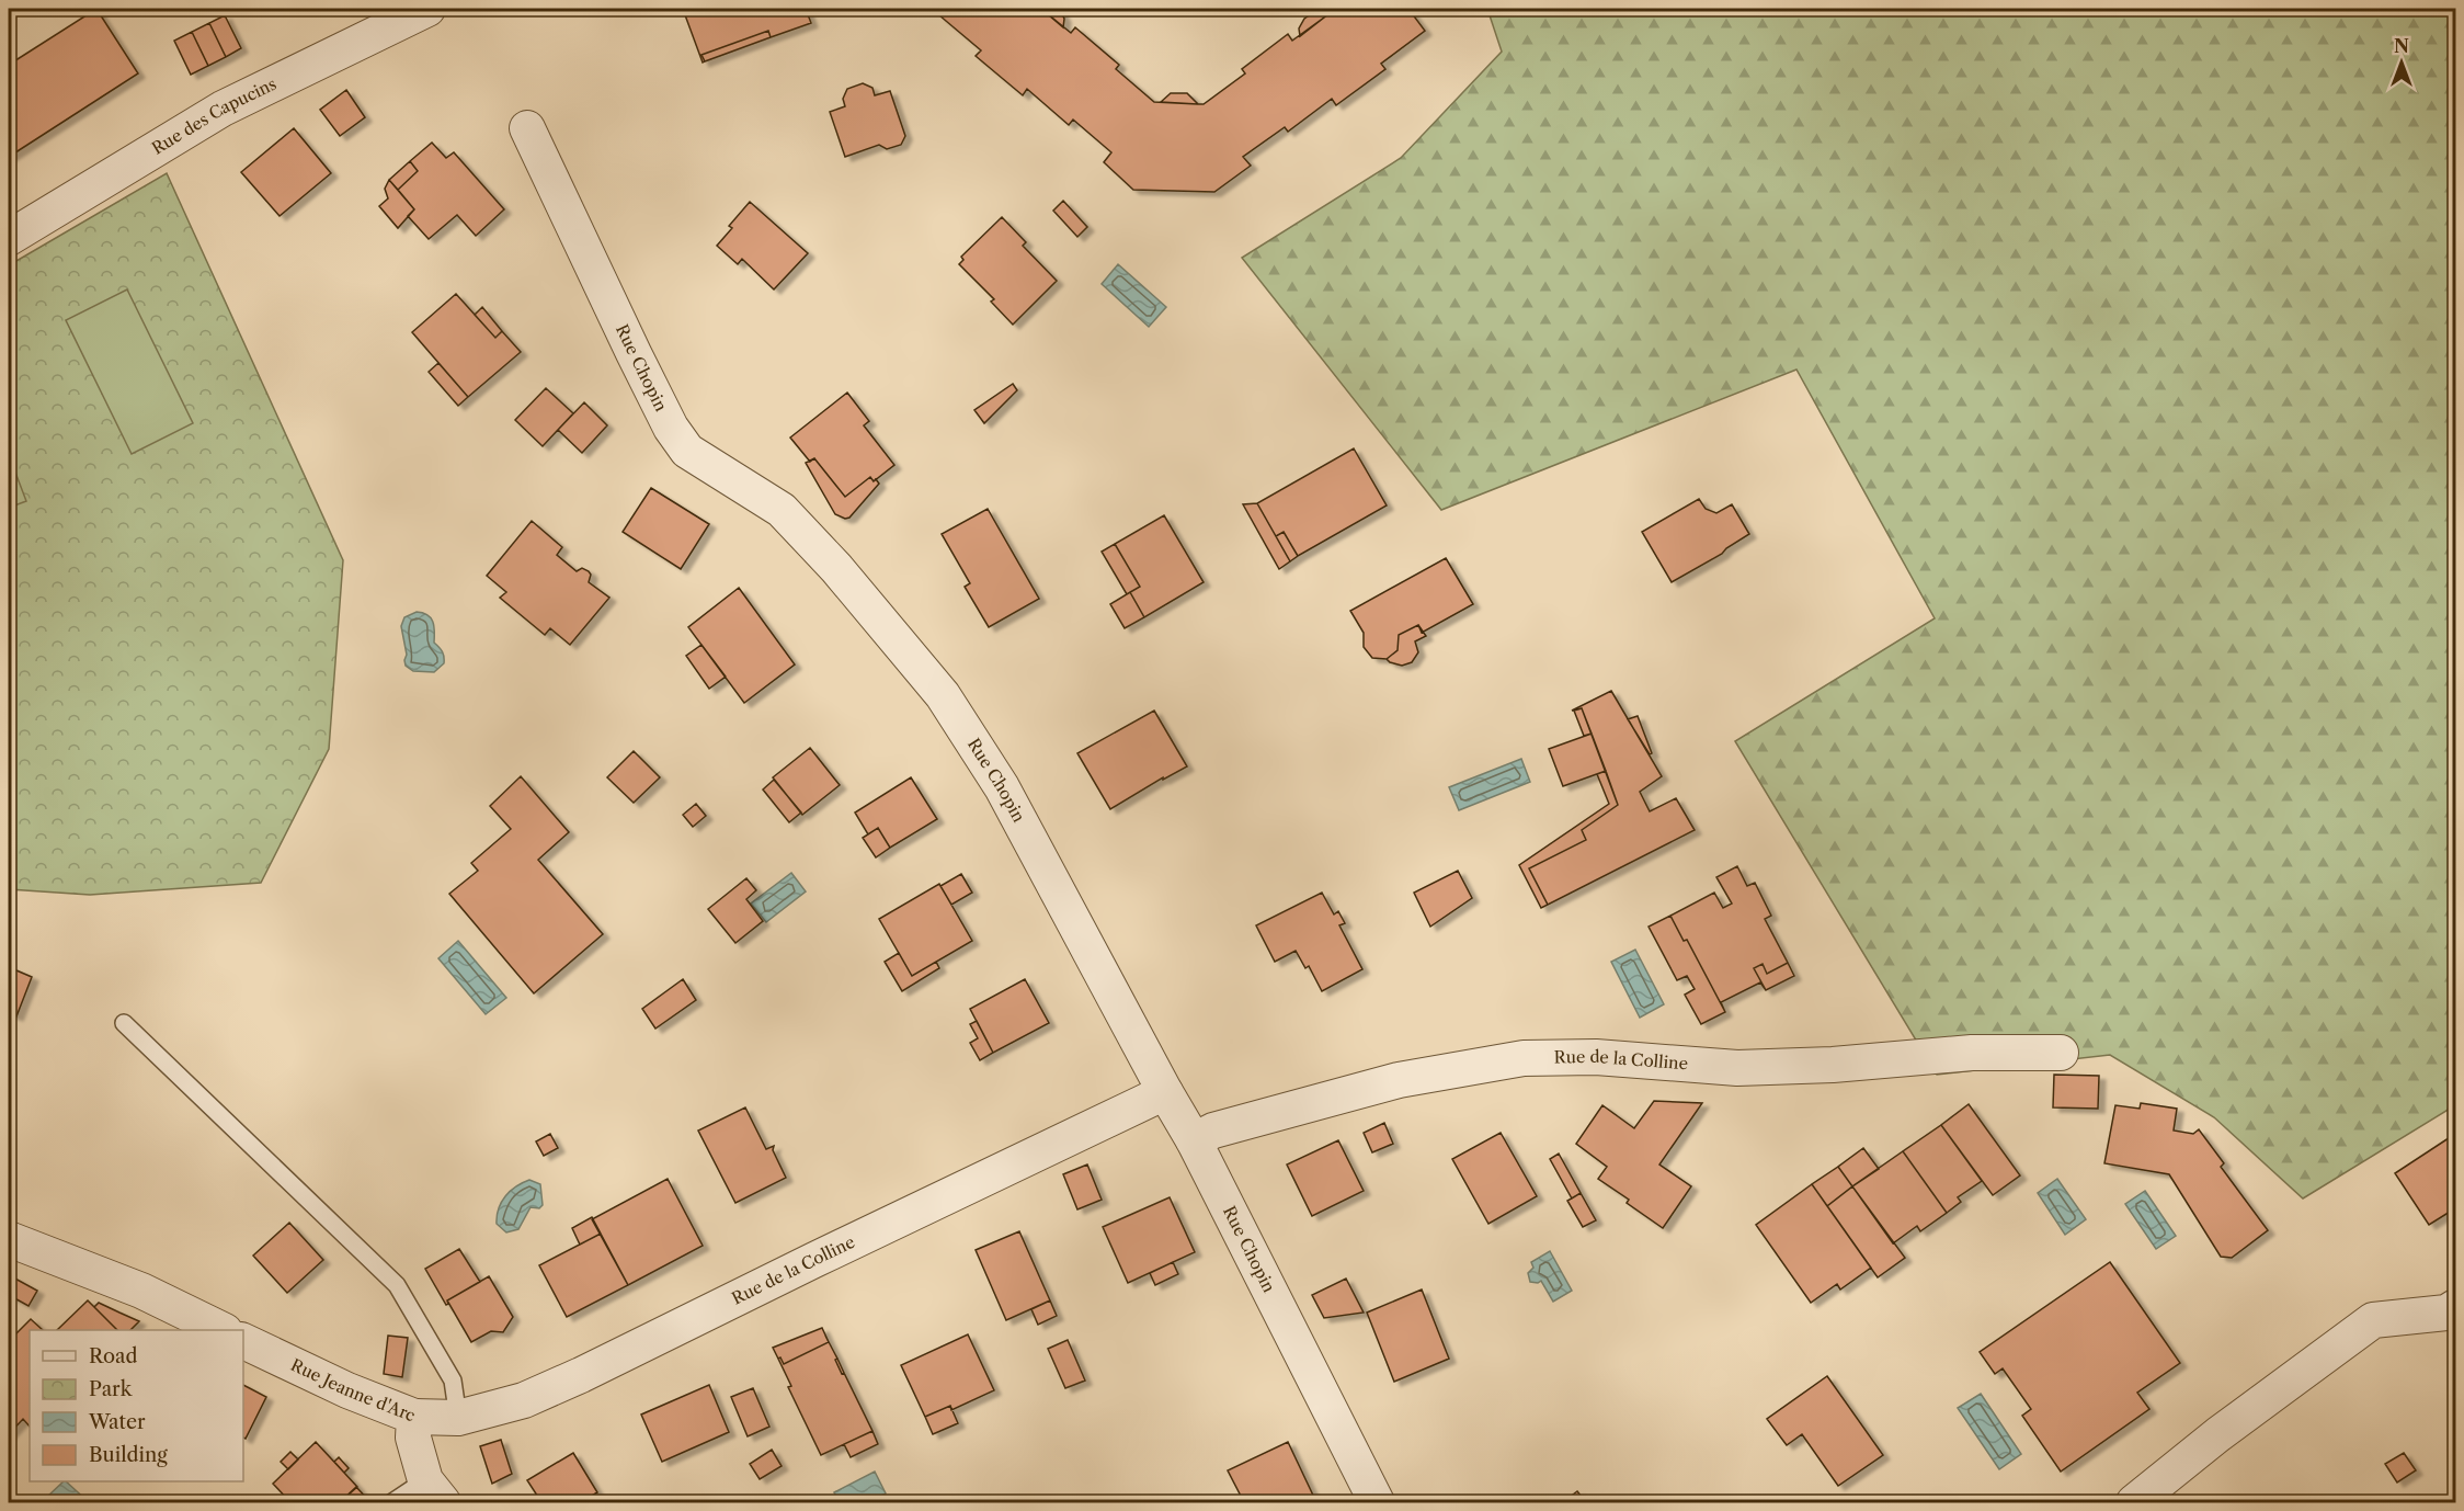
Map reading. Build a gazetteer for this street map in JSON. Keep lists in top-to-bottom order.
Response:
{
  "streets": {
    "street": [
      "Rue des Capucins",
      "Rue Chopin",
      "Rue de la Colline",
      "Rue Jeanne d'Arc"
    ]
  },
  "crossings": [
    ["Rue Chopin", "Rue de la Colline"],
    ["Rue de la Colline", "Rue Jeanne d'Arc"]
  ],
  "legend": [
    "Road",
    "Park",
    "Water",
    "Building"
  ],
  "north": "top"
}
